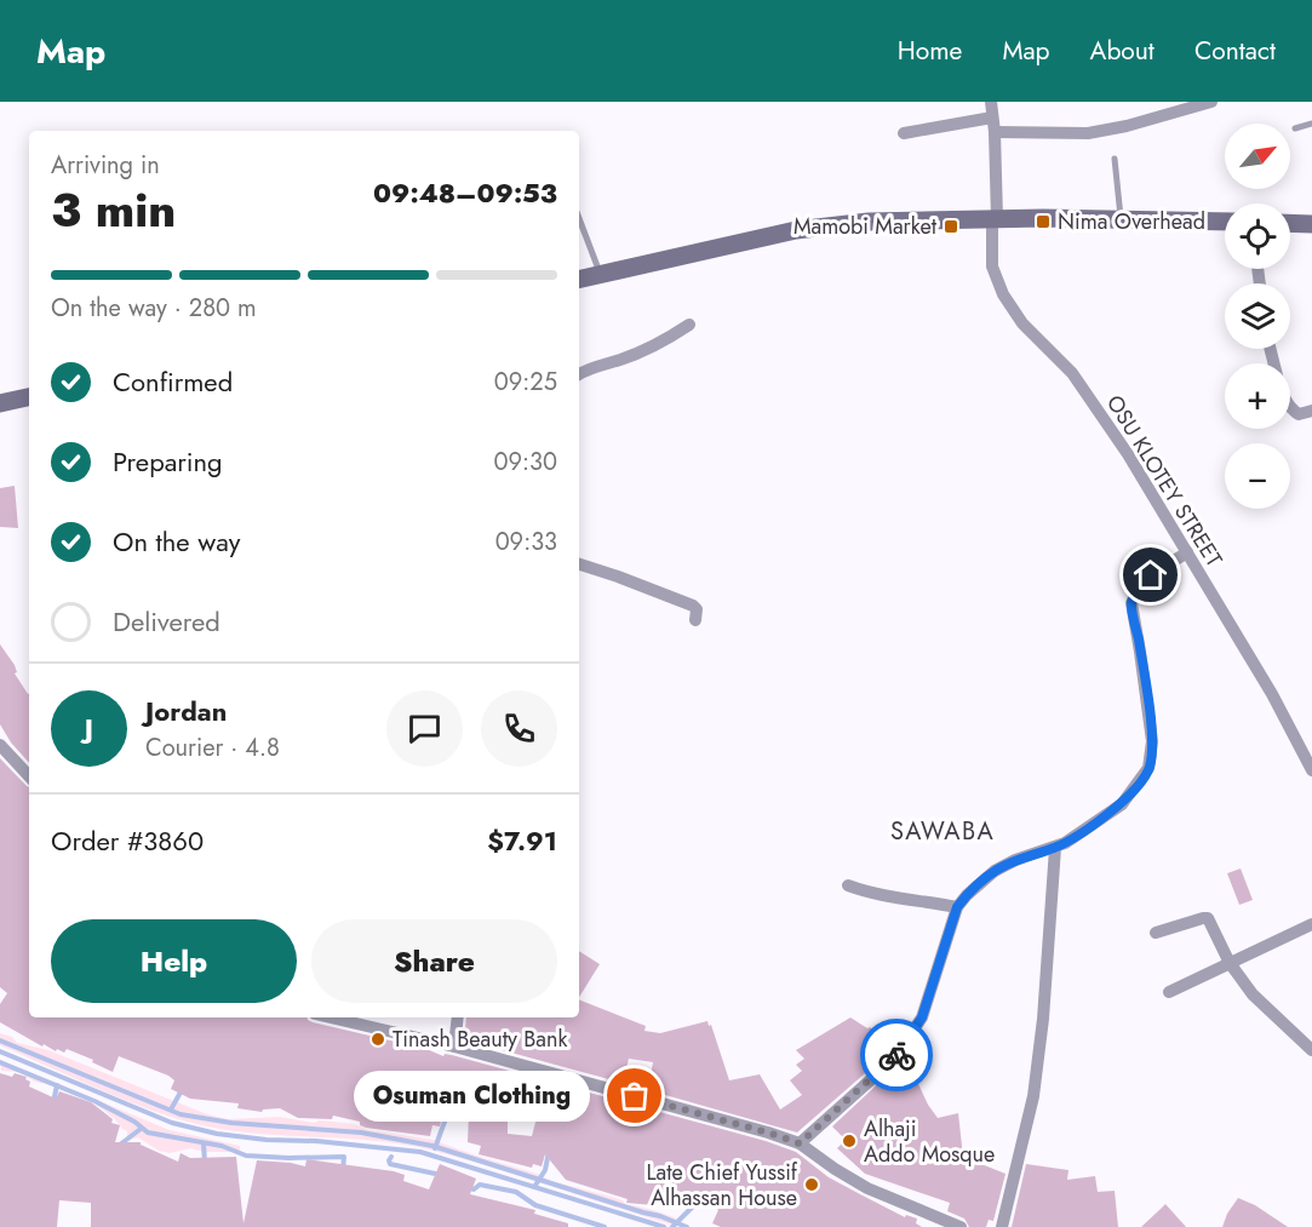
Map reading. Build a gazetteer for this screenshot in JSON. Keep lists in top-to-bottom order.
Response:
{
  "streets": {
    "street": ["OSU KLOTEY STREET"]
  },
  "districts": ["SAWABA"],
  "places": {
    "transit": ["Nima Overhead", "Mamobi Market"],
    "other": [
      "Tinash Beauty Bank",
      "Osuman Clothing",
      "Alhaji Addo Mosque",
      "Late Chief Yussif Alhassan House"
    ]
  },
  "north": "top right",
  "page": {
    "header": "Map",
    "nav": [
      "Home",
      "Map",
      "About",
      "Contact"
    ],
    "map_buttons": ["+", "−"],
    "heading": ["3 min", "Arriving in", "09:48–09:53"],
    "panel": [
      "Jordan",
      "Courier · 4.8",
      "Order #3860",
      "$7.91"
    ],
    "bar": "On the way · 280 m",
    "list": [
      ["Confirmed", "09:25"],
      ["Preparing", "09:30"],
      ["On the way", "09:33"],
      "Delivered"
    ],
    "round": "J",
    "buttons": ["Help", "Share"],
    "bubble": "Osuman Clothing"
  }
}
